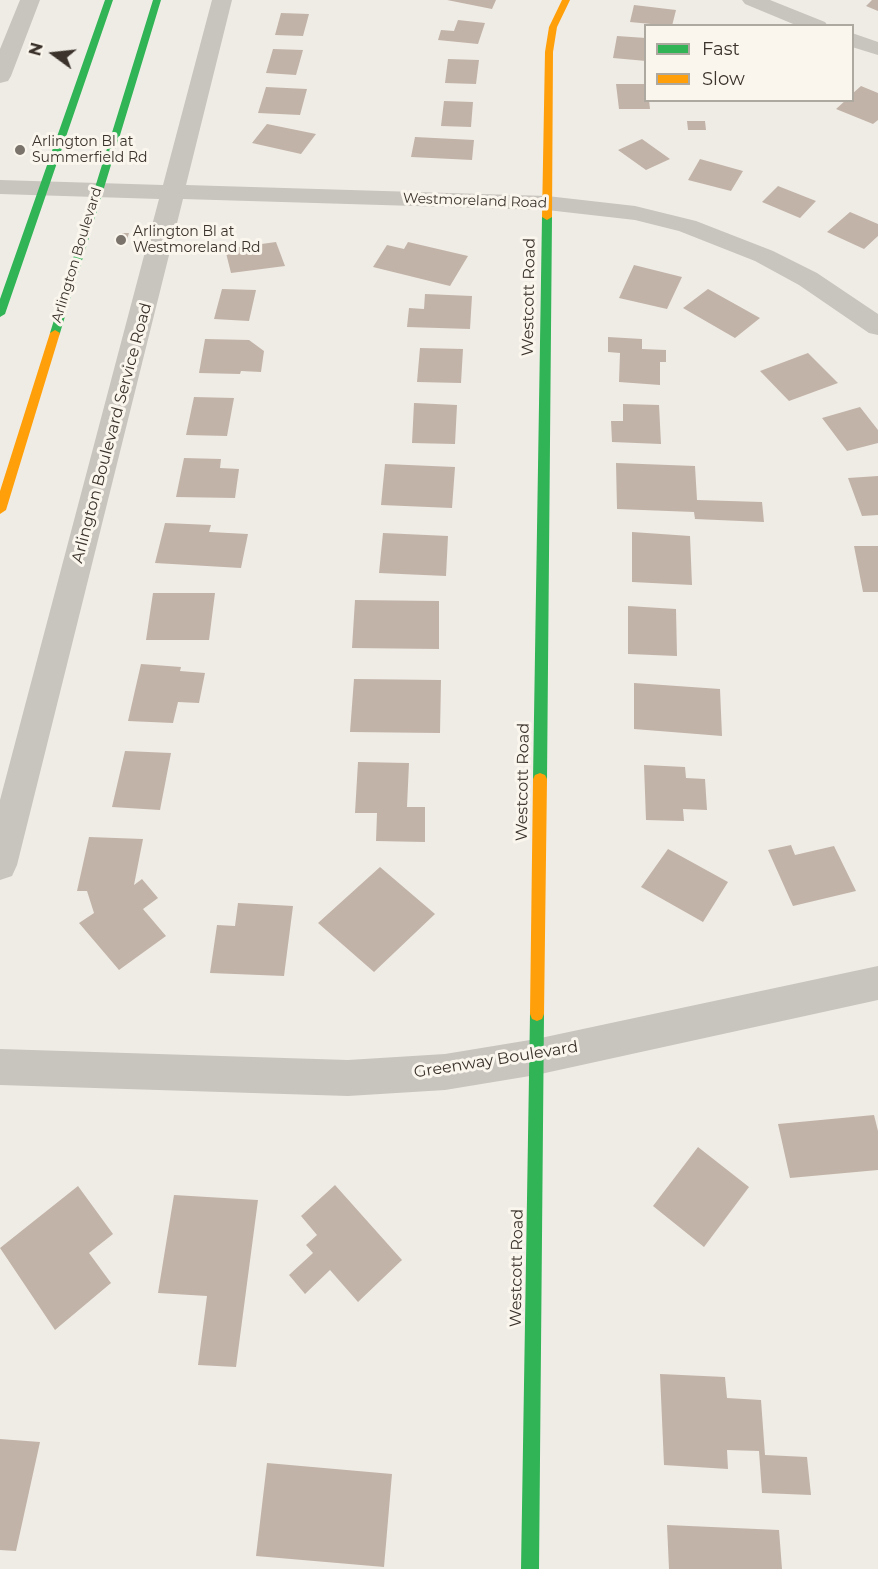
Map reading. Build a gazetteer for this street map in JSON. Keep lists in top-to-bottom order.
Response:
{
  "streets": {
    "main road": ["Arlington Boulevard", "Westcott Road"],
    "street": ["Westmoreland Road", "Arlington Boulevard Service Road", "Greenway Boulevard"]
  },
  "crossings": [
    ["Westmoreland Road", "Arlington Boulevard"],
    ["Westmoreland Road", "Westcott Road"],
    ["Westmoreland Road", "Arlington Boulevard Service Road"],
    ["Westcott Road", "Greenway Boulevard"]
  ],
  "places": ["Arlington Bl at Summerfield Rd", "Arlington Bl at Westmoreland Rd"],
  "legend": ["Fast", "Slow"],
  "north": "left"
}
